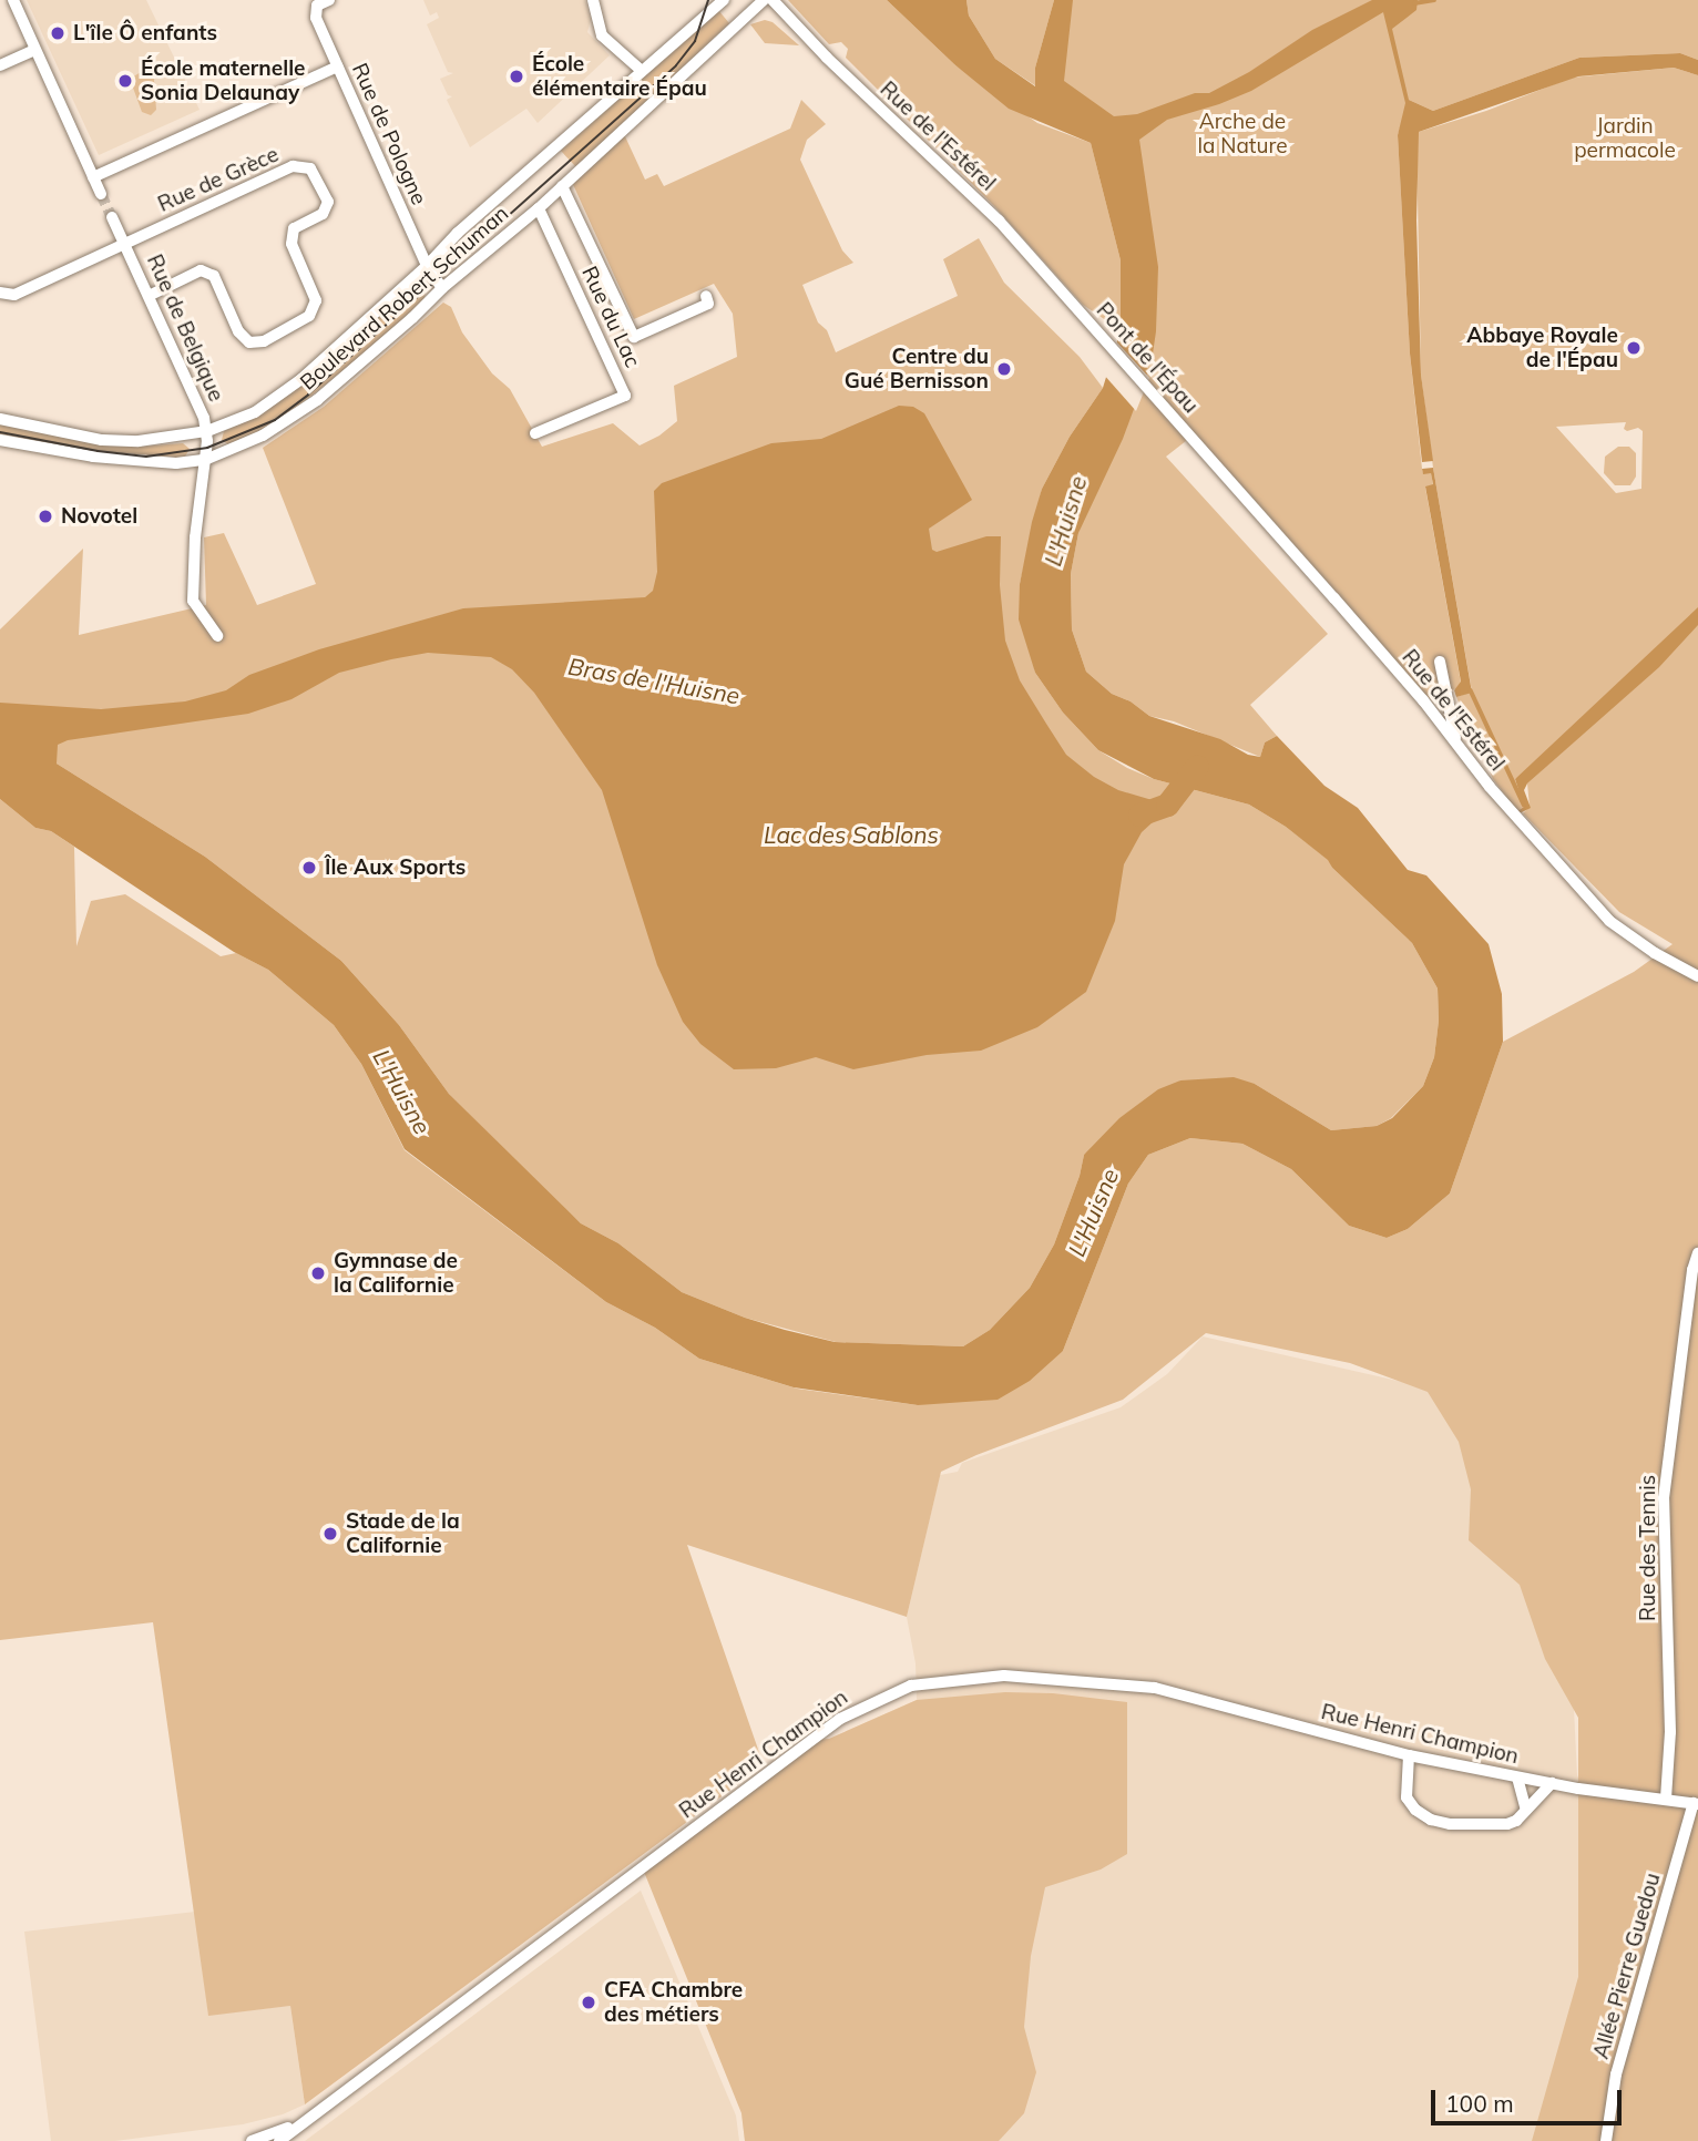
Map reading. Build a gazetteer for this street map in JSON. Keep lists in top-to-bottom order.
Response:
{
  "streets": {
    "street": [
      "Rue de Pologne",
      "Rue de l'Estérel",
      "Rue de Grèce",
      "Boulevard Robert Schuman",
      "Rue du Lac",
      "Rue de Belgique",
      "Pont de l'Épau",
      "Rue des Tennis",
      "Rue Henri Champion",
      "Allée Pierre Guedou"
    ]
  },
  "crossings": [
    ["Rue de Pologne", "Boulevard Robert Schuman"],
    ["Rue de l'Estérel", "Pont de l'Épau"],
    ["Rue de Grèce", "Rue de Belgique"],
    ["Boulevard Robert Schuman", "Rue du Lac"],
    ["Boulevard Robert Schuman", "Rue de Belgique"],
    ["Rue des Tennis", "Rue Henri Champion"],
    ["Rue Henri Champion", "Allée Pierre Guedou"]
  ],
  "water": ["L'Huisne", "Bras de l'Huisne", "Lac des Sablons"],
  "parks": ["Arche de la Nature", "Jardin permacole"],
  "places": [
    "L'île Ô enfants",
    "École élémentaire Épau",
    "École maternelle Sonia Delaunay",
    "Abbaye Royale de l'Épau",
    "Centre du Gué Bernisson",
    "Novotel",
    "Île Aux Sports",
    "Gymnase de la Californie",
    "Stade de la Californie",
    "CFA Chambre des métiers"
  ],
  "scale_bar": "100 m"
}
